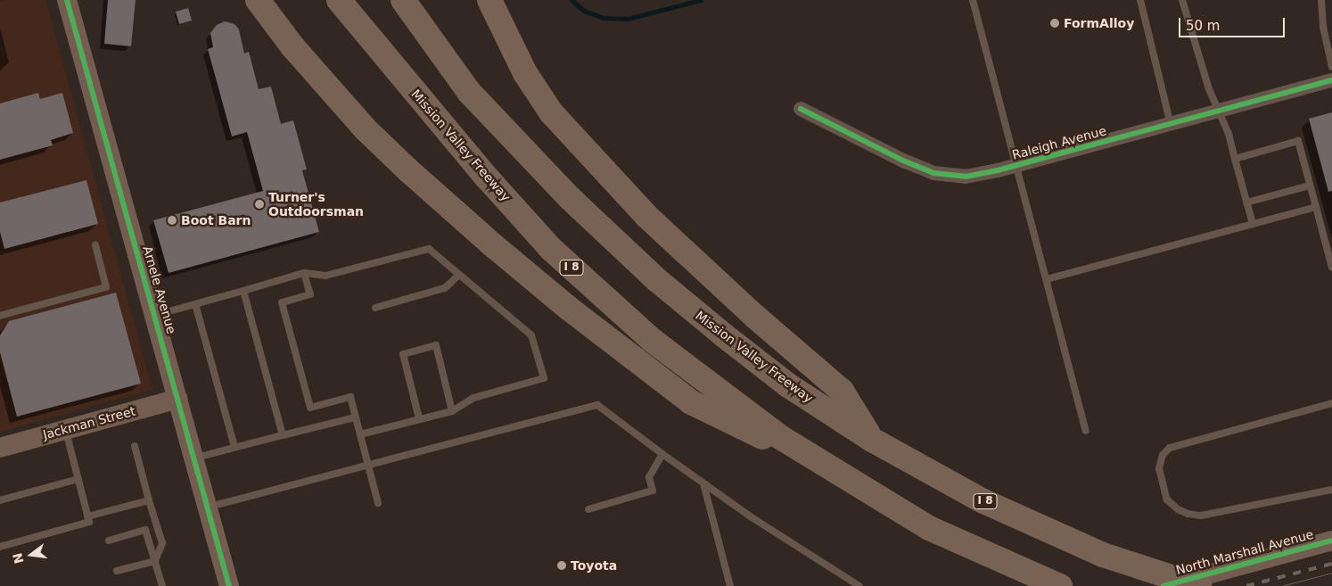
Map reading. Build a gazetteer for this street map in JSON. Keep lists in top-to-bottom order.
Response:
{
  "streets": {
    "highway": ["Mission Valley Freeway", "I 8"],
    "street": [
      "Raleigh Avenue",
      "Arnele Avenue",
      "Jackman Street",
      "North Marshall Avenue"
    ]
  },
  "crossings": [
    ["Arnele Avenue", "Jackman Street"]
  ],
  "places": [
    "FormAlloy",
    "Turner's Outdoorsman",
    "Boot Barn",
    "Toyota"
  ],
  "scale_bar": "50 m",
  "north": "left"
}
